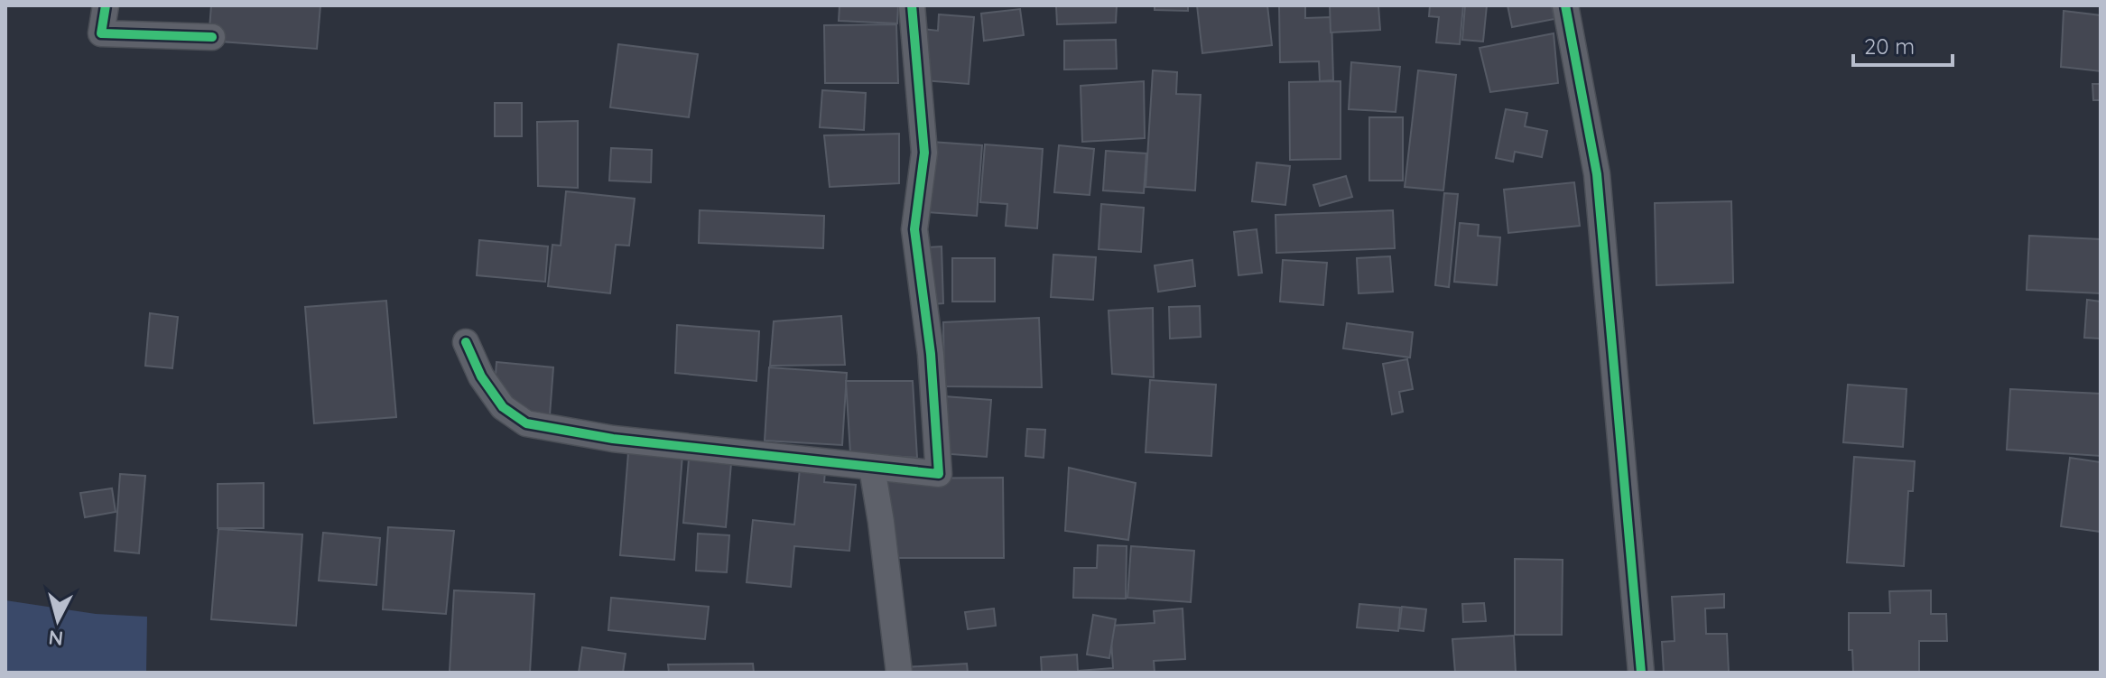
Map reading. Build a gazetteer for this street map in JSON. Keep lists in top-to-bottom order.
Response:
{
  "scale_bar": "20 m",
  "north": "bottom"
}
